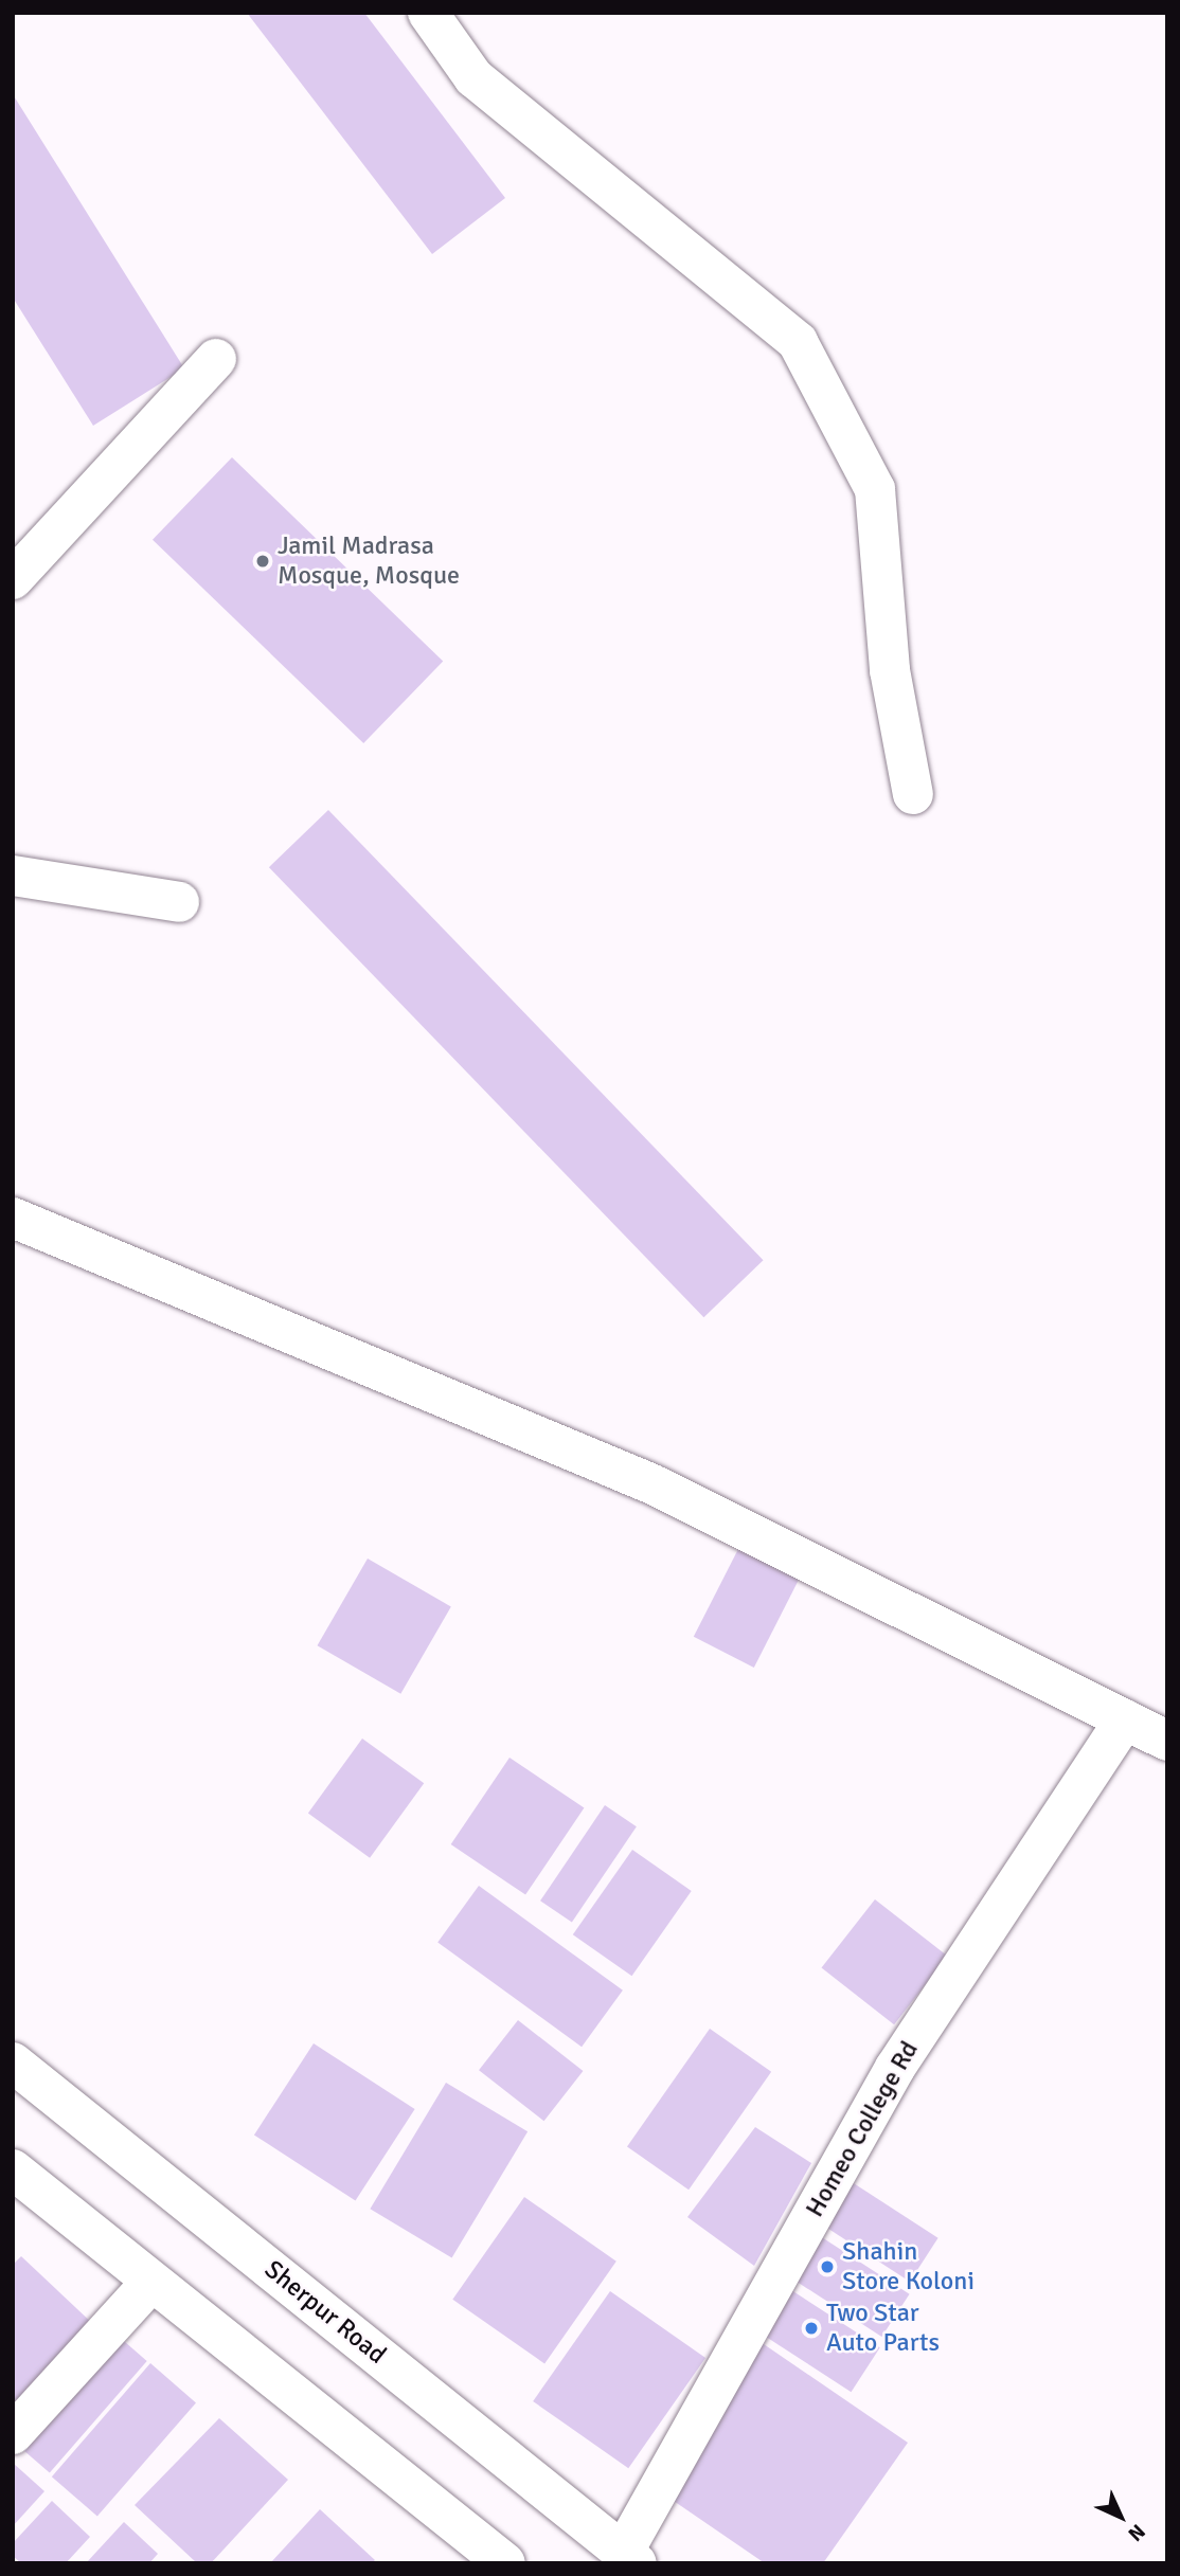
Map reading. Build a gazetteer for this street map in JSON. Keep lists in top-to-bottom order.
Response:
{
  "streets": {
    "main road": ["Homeo College Rd", "Sherpur Road"]
  },
  "crossings": [
    ["Homeo College Rd", "Sherpur Road"]
  ],
  "places": ["Jamil Madrasa Mosque, Mosque", "Shahin Store Koloni", "Two Star Auto Parts"],
  "north": "bottom right"
}
